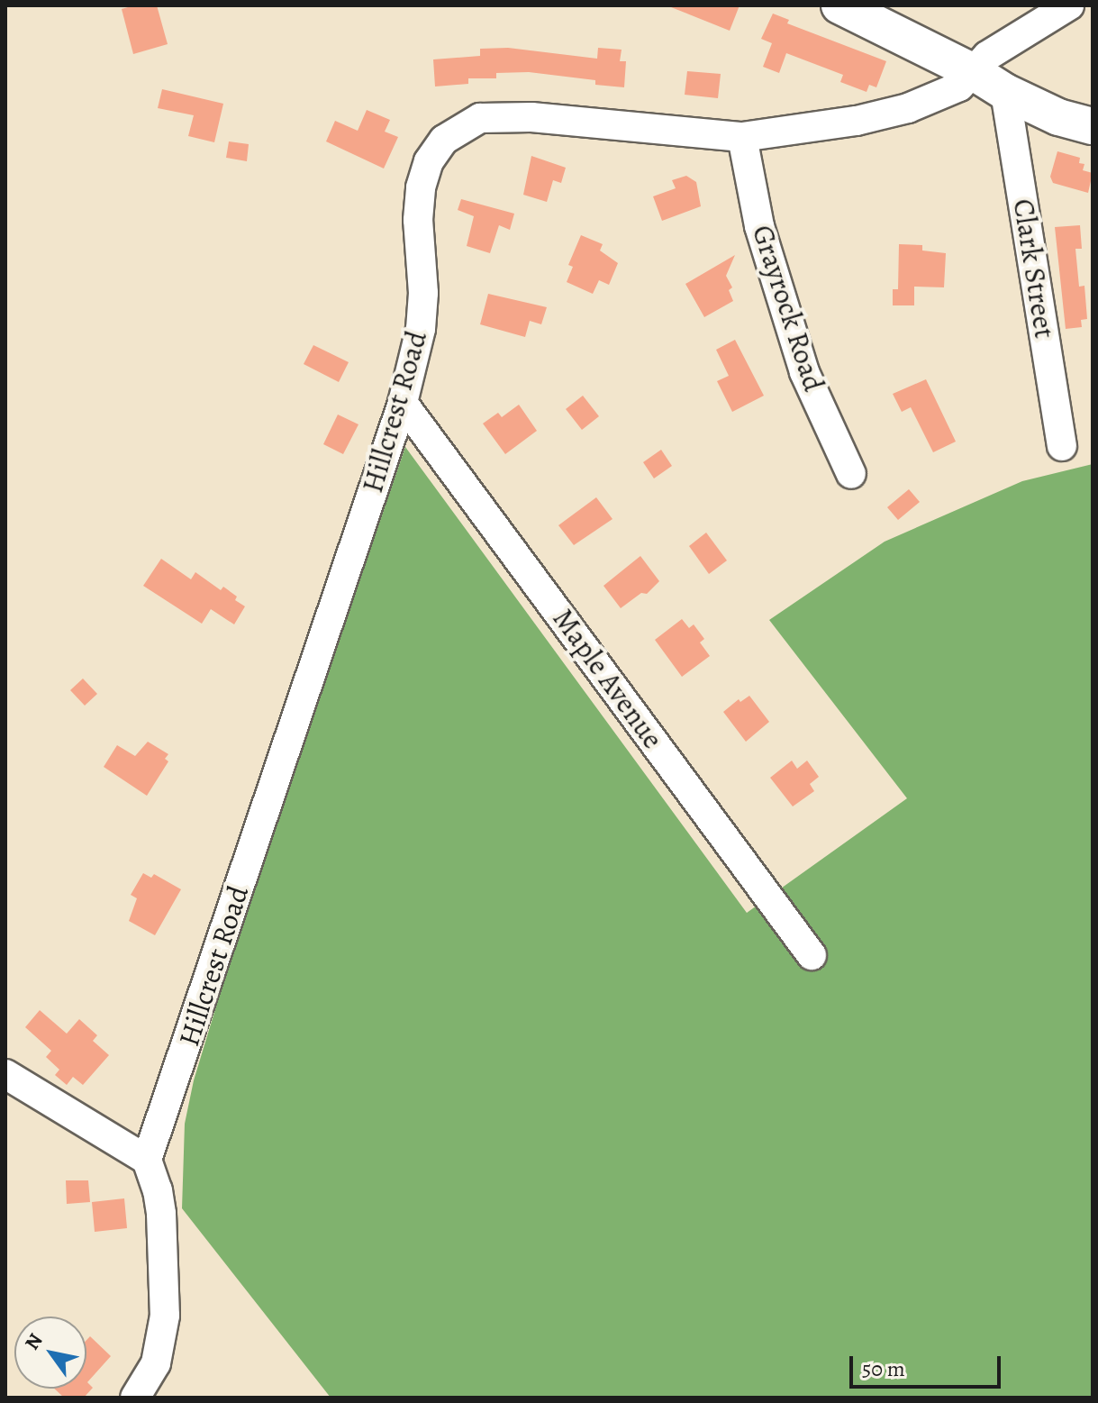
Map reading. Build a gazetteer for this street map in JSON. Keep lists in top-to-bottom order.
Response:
{
  "streets": {
    "street": [
      "Clark Street",
      "Grayrock Road",
      "Hillcrest Road",
      "Maple Avenue"
    ]
  },
  "crossings": [
    ["Grayrock Road", "Hillcrest Road"],
    ["Hillcrest Road", "Maple Avenue"]
  ],
  "scale_bar": "50 m",
  "north": "top left"
}
